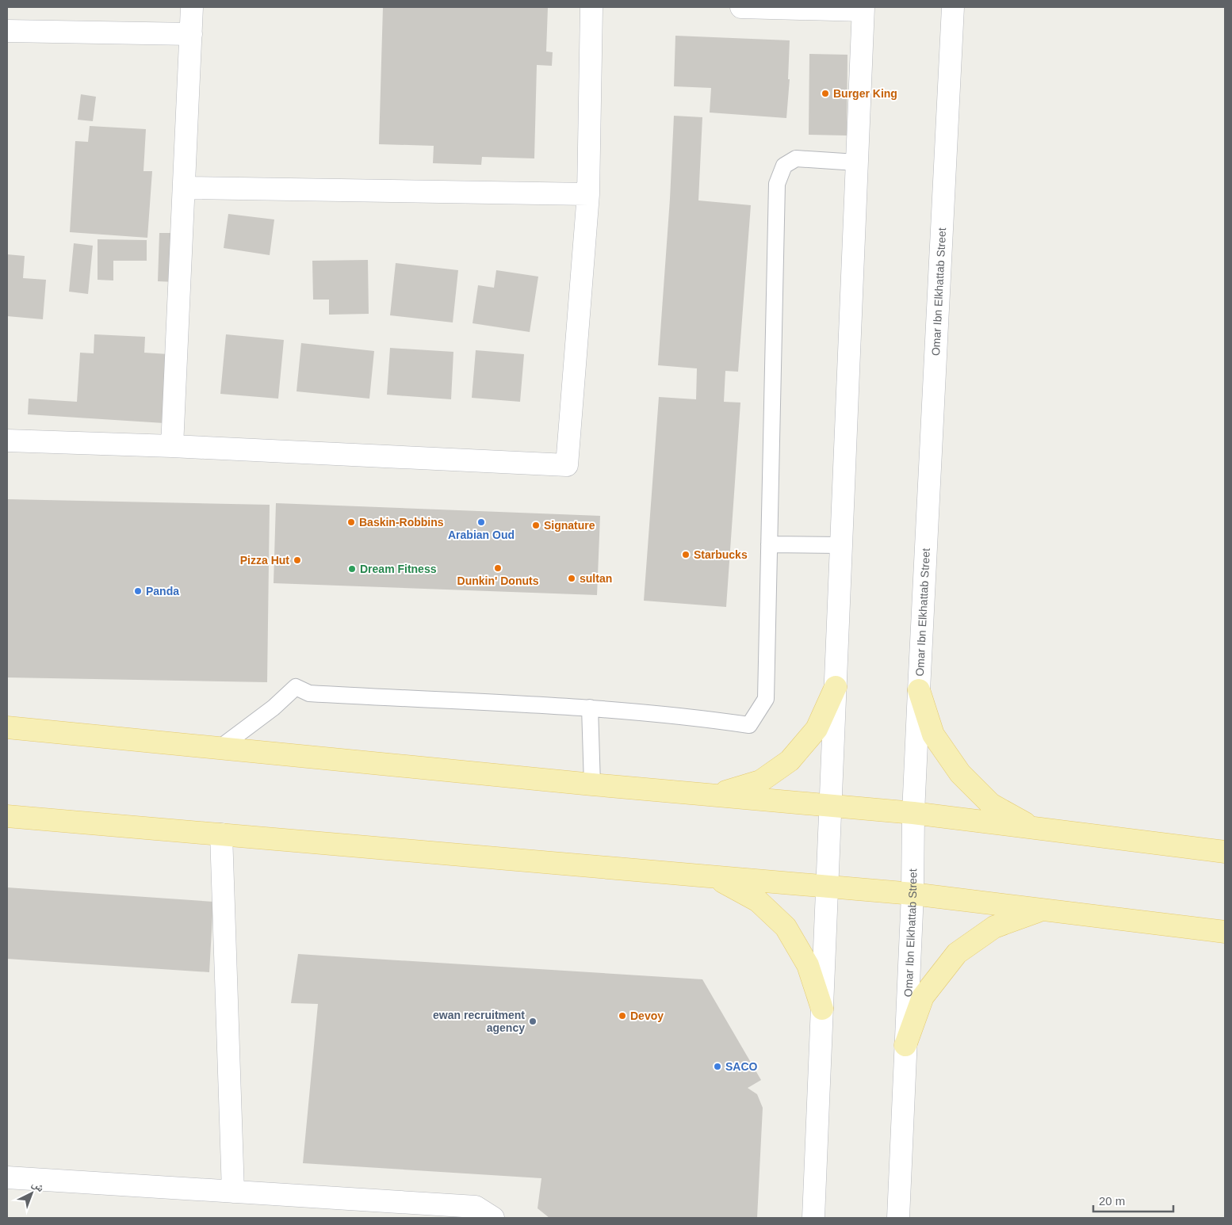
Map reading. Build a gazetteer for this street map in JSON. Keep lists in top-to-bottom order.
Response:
{
  "streets": {
    "street": ["Omar Ibn Elkhattab Street"]
  },
  "places": [
    "Burger King",
    "Baskin-Robbins",
    "Arabian Oud",
    "Signature",
    "Starbucks",
    "Pizza Hut",
    "Dunkin' Donuts",
    "Dream Fitness",
    "sultan",
    "Panda",
    "Devoy",
    "ewan recruitment agency",
    "SACO"
  ],
  "scale_bar": "20 m",
  "north": "top right"
}
